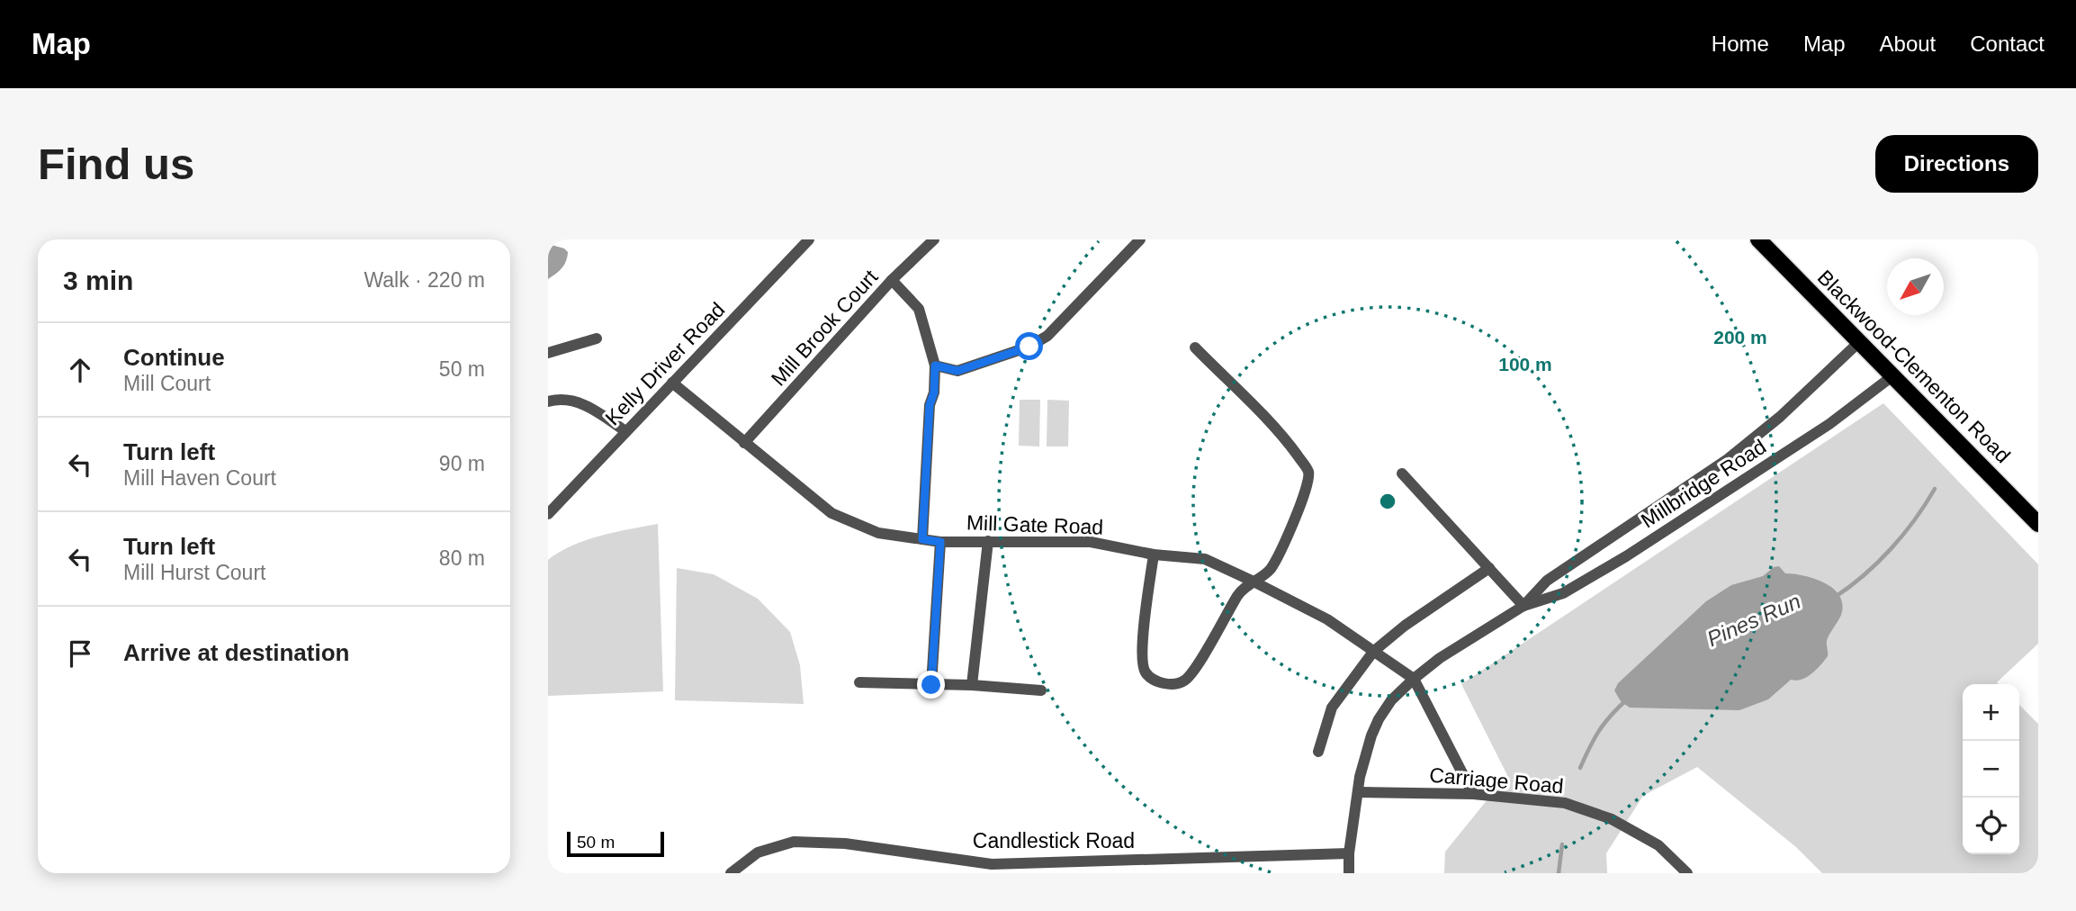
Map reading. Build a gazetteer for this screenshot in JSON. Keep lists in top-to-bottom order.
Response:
{
  "streets": {
    "main road": ["Blackwood-Clementon Road"],
    "street": [
      "Mill Brook Court",
      "Kelly Driver Road",
      "Millbridge Road",
      "Mill Gate Road",
      "Carriage Road",
      "Candlestick Road"
    ]
  },
  "crossings": [
    ["Mill Brook Court", "Mill Gate Road"],
    ["Kelly Driver Road", "Mill Gate Road"],
    ["Blackwood-Clementon Road", "Millbridge Road"],
    ["Millbridge Road", "Mill Gate Road"],
    ["Millbridge Road", "Carriage Road"],
    ["Millbridge Road", "Candlestick Road"]
  ],
  "water": ["Pines Run"],
  "scale_bar": "50 m",
  "north": "bottom left",
  "page": {
    "header": "Map",
    "nav": [
      "Home",
      "Map",
      "About",
      "Contact"
    ],
    "buttons": "Directions",
    "title": "Find us",
    "heading": ["3 min", "Walk · 220 m"],
    "list": [
      ["Continue", "Mill Court", "50 m"],
      ["Turn left", "Mill Haven Court", "90 m"],
      ["Turn left", "Mill Hurst Court", "80 m"],
      "Arrive at destination"
    ],
    "map_buttons": ["+", "−"],
    "scale": "50 m"
  },
  "rings": ["200 m", "100 m"]
}
